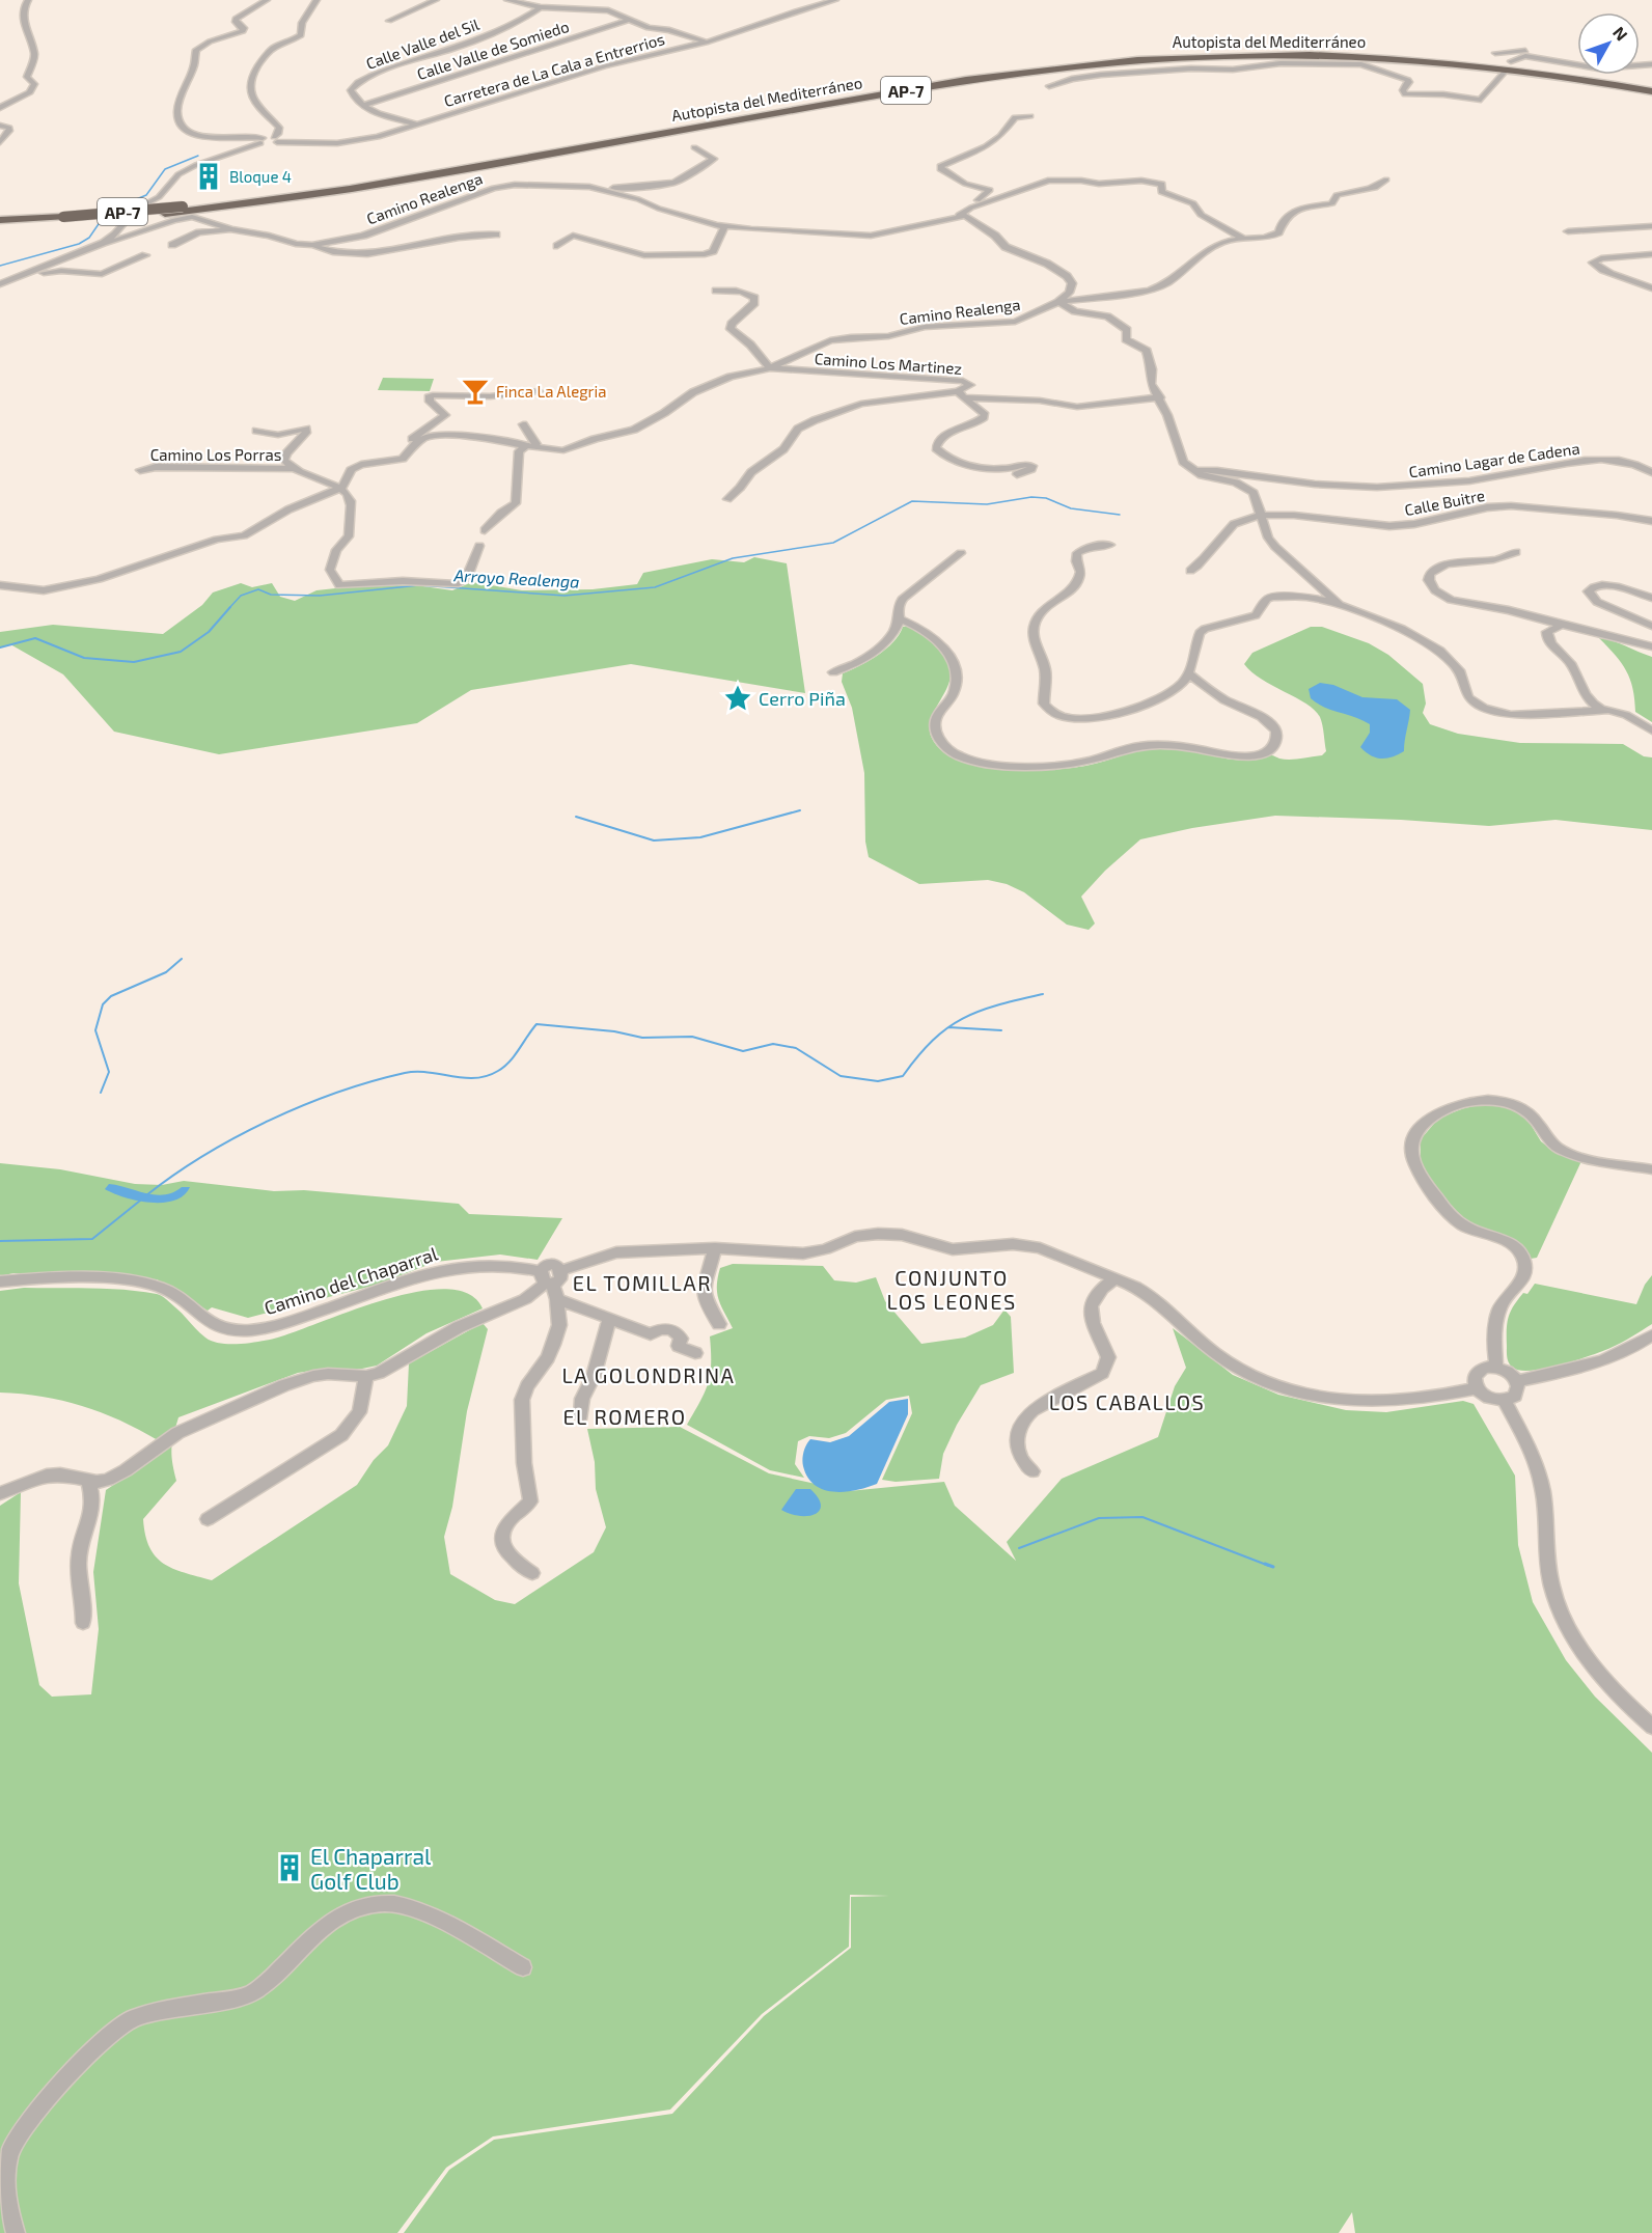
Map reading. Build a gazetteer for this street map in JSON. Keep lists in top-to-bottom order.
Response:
{
  "streets": {
    "highway": ["Autopista del Mediterráneo", "AP-7"],
    "street": [
      "Calle Valle del Sil",
      "Calle Valle de Somiedo",
      "Carretera de La Cala a Entrerrios",
      "Camino Realenga",
      "Camino Los Martinez",
      "Camino Los Porras",
      "Camino Lagar de Cadena",
      "Calle Buitre",
      "Camino del Chaparral"
    ]
  },
  "crossings": [
    ["Calle Valle del Sil", "Calle Valle de Somiedo"],
    ["Camino Realenga", "Camino Los Martinez"],
    ["Camino Realenga", "Camino Los Porras"]
  ],
  "districts": [
    "CONJUNTO LOS LEONES",
    "EL TOMILLAR",
    "LA GOLONDRINA",
    "LOS CABALLOS",
    "EL ROMERO"
  ],
  "water": ["Arroyo Realenga"],
  "places": {
    "building": ["Bloque 4", "El Chaparral Golf Club"],
    "bar": ["Finca La Alegria"],
    "place": ["Cerro Piña"]
  },
  "north": "top right"
}
